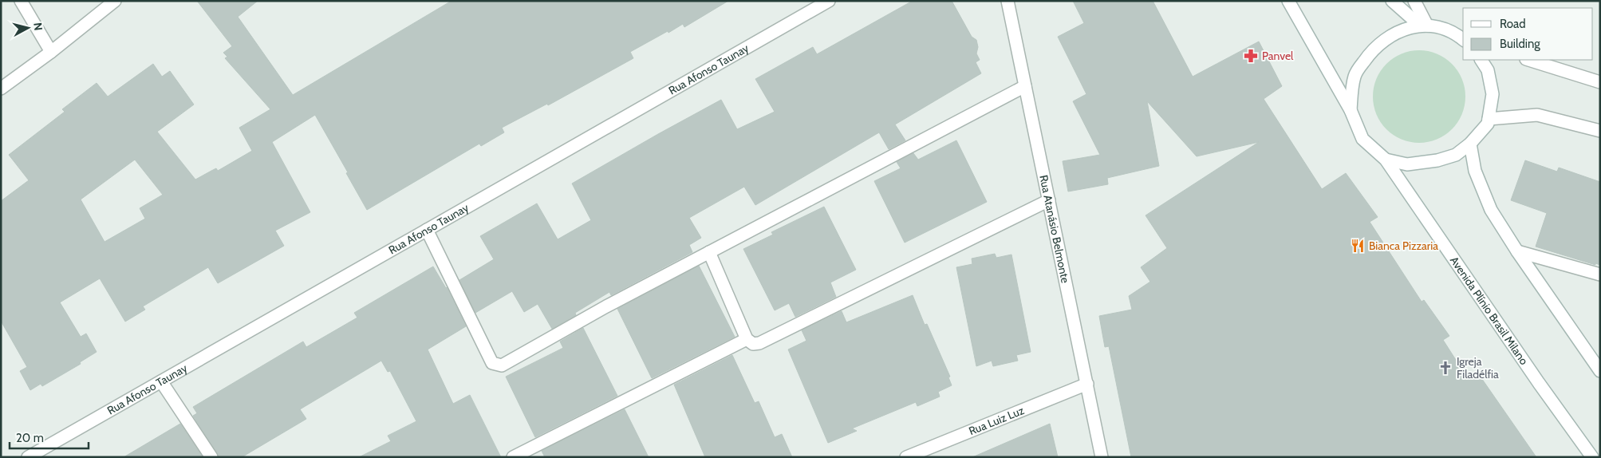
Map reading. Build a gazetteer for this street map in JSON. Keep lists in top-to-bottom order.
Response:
{
  "streets": {
    "street": [
      "Rua Afonso Taunay",
      "Rua Atanásio Belmonte",
      "Avenida Plínio Brasil Milano",
      "Rua Luiz Luz"
    ]
  },
  "crossings": [
    ["Rua Atanásio Belmonte", "Rua Luiz Luz"]
  ],
  "places": {
    "pharmacy": ["Panvel"],
    "restaurant": ["Bianca Pizzaria"],
    "church": ["Igreja Filadélfia"]
  },
  "legend": ["Road", "Building"],
  "scale_bar": "20 m",
  "north": "right"
}
